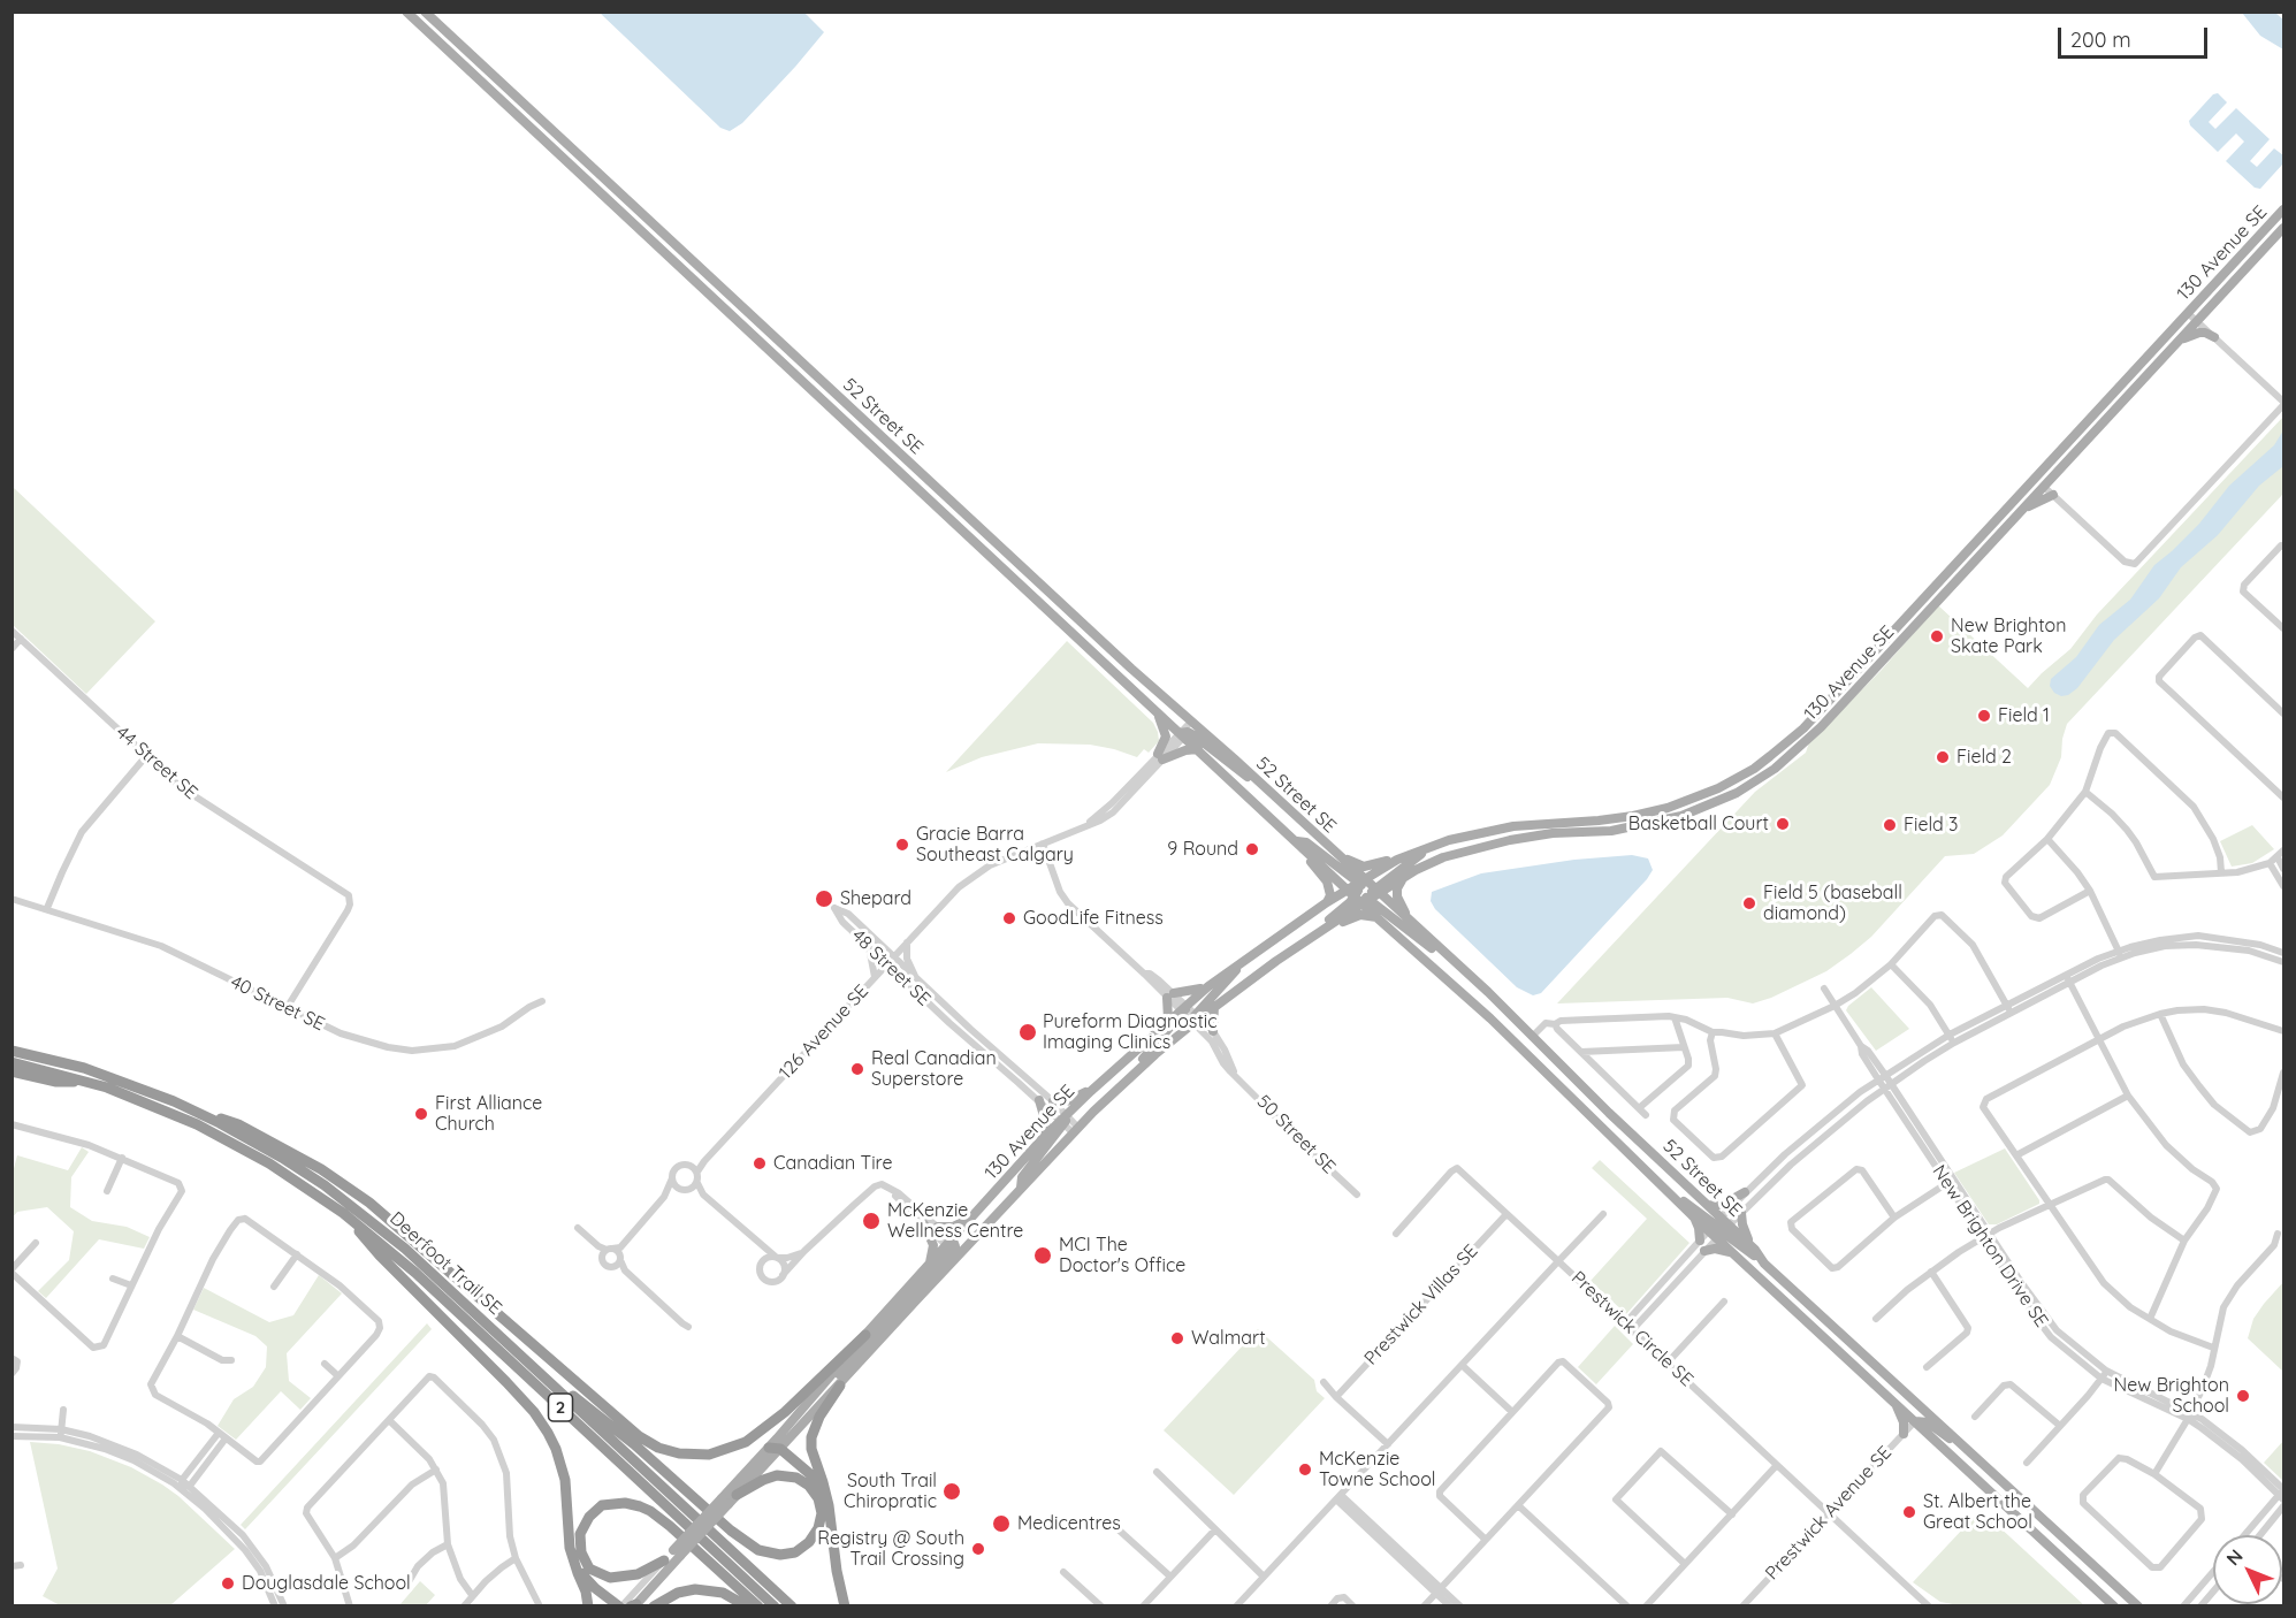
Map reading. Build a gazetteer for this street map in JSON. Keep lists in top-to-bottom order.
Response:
{
  "streets": {
    "highway": ["Deerfoot Trail SE", "2"],
    "main road": ["130 Avenue SE", "52 Street SE"],
    "street": [
      "44 Street SE",
      "48 Street SE",
      "40 Street SE",
      "126 Avenue SE",
      "50 Street SE",
      "New Brighton Drive SE",
      "Prestwick Villas SE",
      "Prestwick Circle SE",
      "Prestwick Avenue SE"
    ]
  },
  "crossings": [
    ["130 Avenue SE", "52 Street SE"],
    ["130 Avenue SE", "48 Street SE"],
    ["130 Avenue SE", "50 Street SE"],
    ["52 Street SE", "126 Avenue SE"],
    ["52 Street SE", "Prestwick Avenue SE"],
    ["44 Street SE", "40 Street SE"],
    ["48 Street SE", "126 Avenue SE"],
    ["126 Avenue SE", "50 Street SE"],
    ["Prestwick Circle SE", "Prestwick Avenue SE"]
  ],
  "places": [
    "New Brighton Skate Park",
    "Field 1",
    "Field 2",
    "Basketball Court",
    "Field 3",
    "Gracie Barra Southeast Calgary",
    "9 Round",
    "Shepard",
    "Field 5 (baseball diamond)",
    "GoodLife Fitness",
    "Pureform Diagnostic Imaging Clinics",
    "Real Canadian Superstore",
    "First Alliance Church",
    "Canadian Tire",
    "McKenzie Wellness Centre",
    "MCI The Doctor's Office",
    "Walmart",
    "New Brighton School",
    "McKenzie Towne School",
    "South Trail Chiropratic",
    "St. Albert the Great School",
    "Medicentres",
    "Registry @ South Trail Crossing",
    "Douglasdale School"
  ],
  "scale_bar": "200 m",
  "north": "top left"
}
